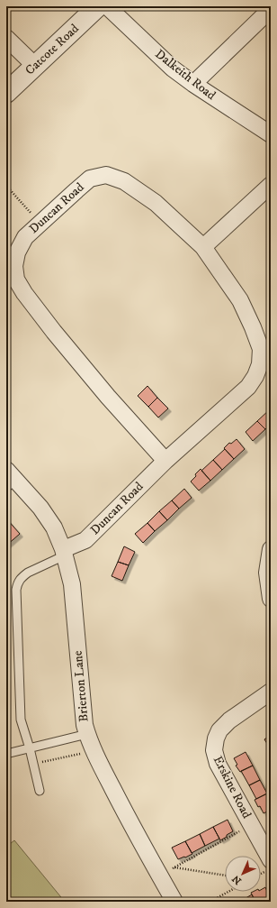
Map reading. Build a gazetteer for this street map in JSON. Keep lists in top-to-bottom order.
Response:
{
  "streets": {
    "street": [
      "Catcote Road",
      "Dalkeith Road",
      "Duncan Road",
      "Brierton Lane",
      "Erskine Road"
    ]
  },
  "crossings": [
    ["Duncan Road", "Brierton Lane"]
  ],
  "north": "bottom left"
}
